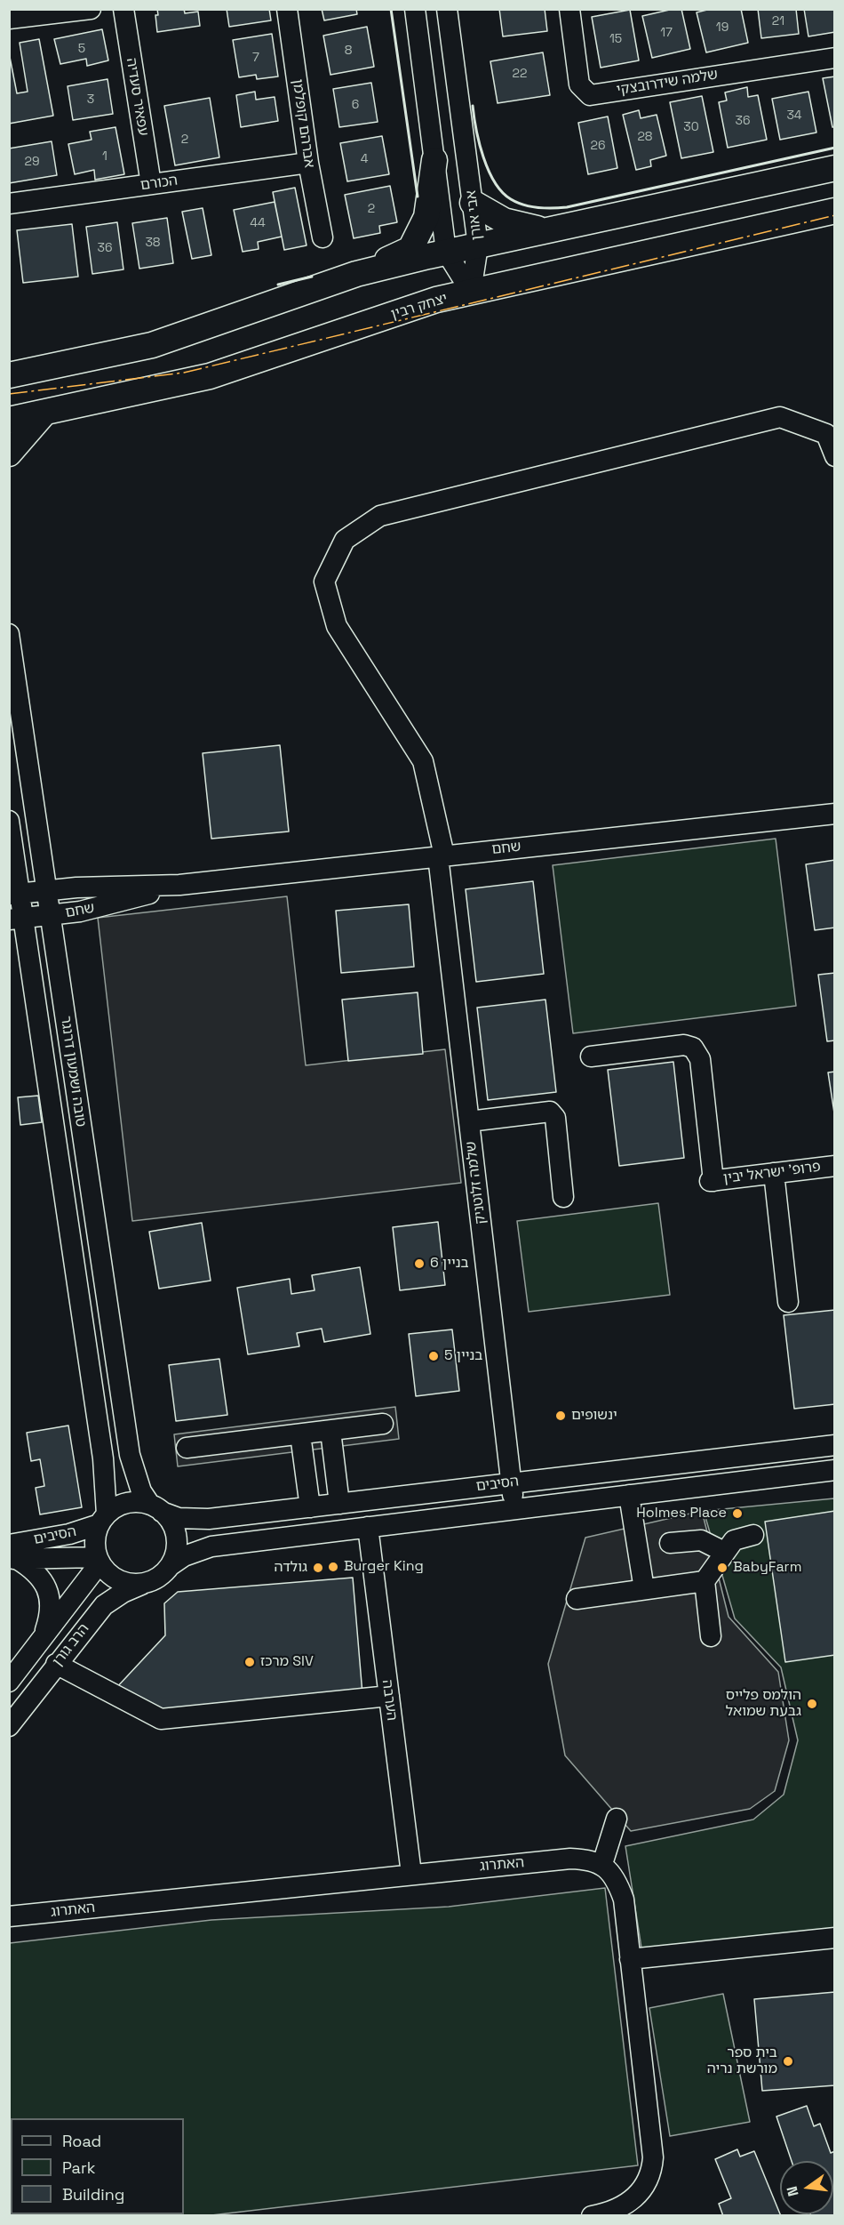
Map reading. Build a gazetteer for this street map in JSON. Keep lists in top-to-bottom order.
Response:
{
  "streets": {
    "main road": ["יצחק רבין"],
    "street": [
      "שלמה שידרובצקי",
      "עפאיר סעדיה",
      "אברהם קופלמן",
      "הכורם",
      "אבי אורן",
      "שחם",
      "טובה ושמעון דרנגר",
      "פרופ' ישראל יבין",
      "שלמה זלוטניק",
      "הסיבים",
      "הרב גורן",
      "הערבה",
      "האתרוג"
    ]
  },
  "crossings": [
    ["עפאיר סעדיה", "הכורם"],
    ["אברהם קופלמן", "הכורם"],
    ["אבי אורן", "יצחק רבין"],
    ["שחם", "טובה ושמעון דרנגר"],
    ["שחם", "שלמה זלוטניק"],
    ["טובה ושמעון דרנגר", "הסיבים"],
    ["טובה ושמעון דרנגר", "הרב גורן"],
    ["שלמה זלוטניק", "הסיבים"],
    ["הסיבים", "הרב גורן"],
    ["הסיבים", "הערבה"],
    ["הערבה", "האתרוג"]
  ],
  "places": [
    "בניין 6",
    "בניין 5",
    "ינשופים",
    "Holmes Place",
    "Burger King",
    "גולדה",
    "BabyFarm",
    "מרכז SIV",
    "הולמס פלייס גבעת שמואל",
    "בית ספר מורשת נריה"
  ],
  "house_numbers": [
    "21",
    "19",
    "17",
    "15",
    "5",
    "8",
    "7",
    "22",
    "3",
    "6",
    "34",
    "36",
    "30",
    "28",
    "2",
    "26",
    "1",
    "4",
    "29",
    "2",
    "44",
    "38",
    "36"
  ],
  "legend": ["Road", "Park", "Building"],
  "north": "left"
}
